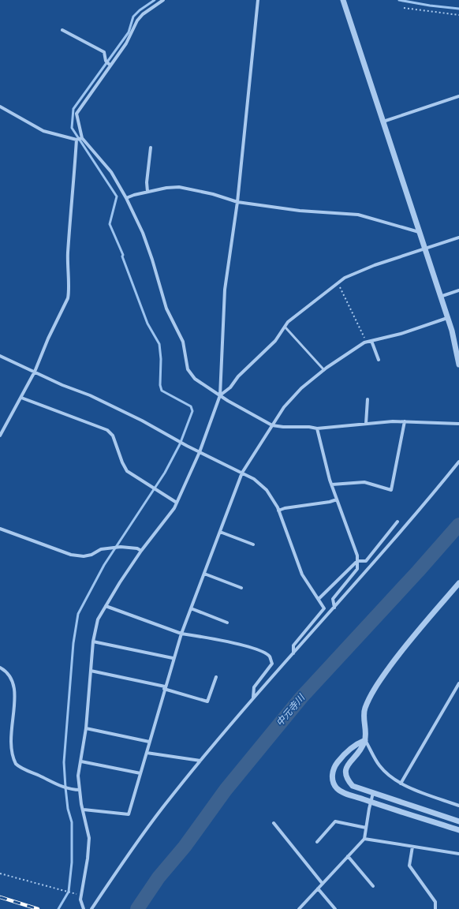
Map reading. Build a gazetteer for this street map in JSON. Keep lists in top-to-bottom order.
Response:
{
  "water": ["中元寺川"]
}
